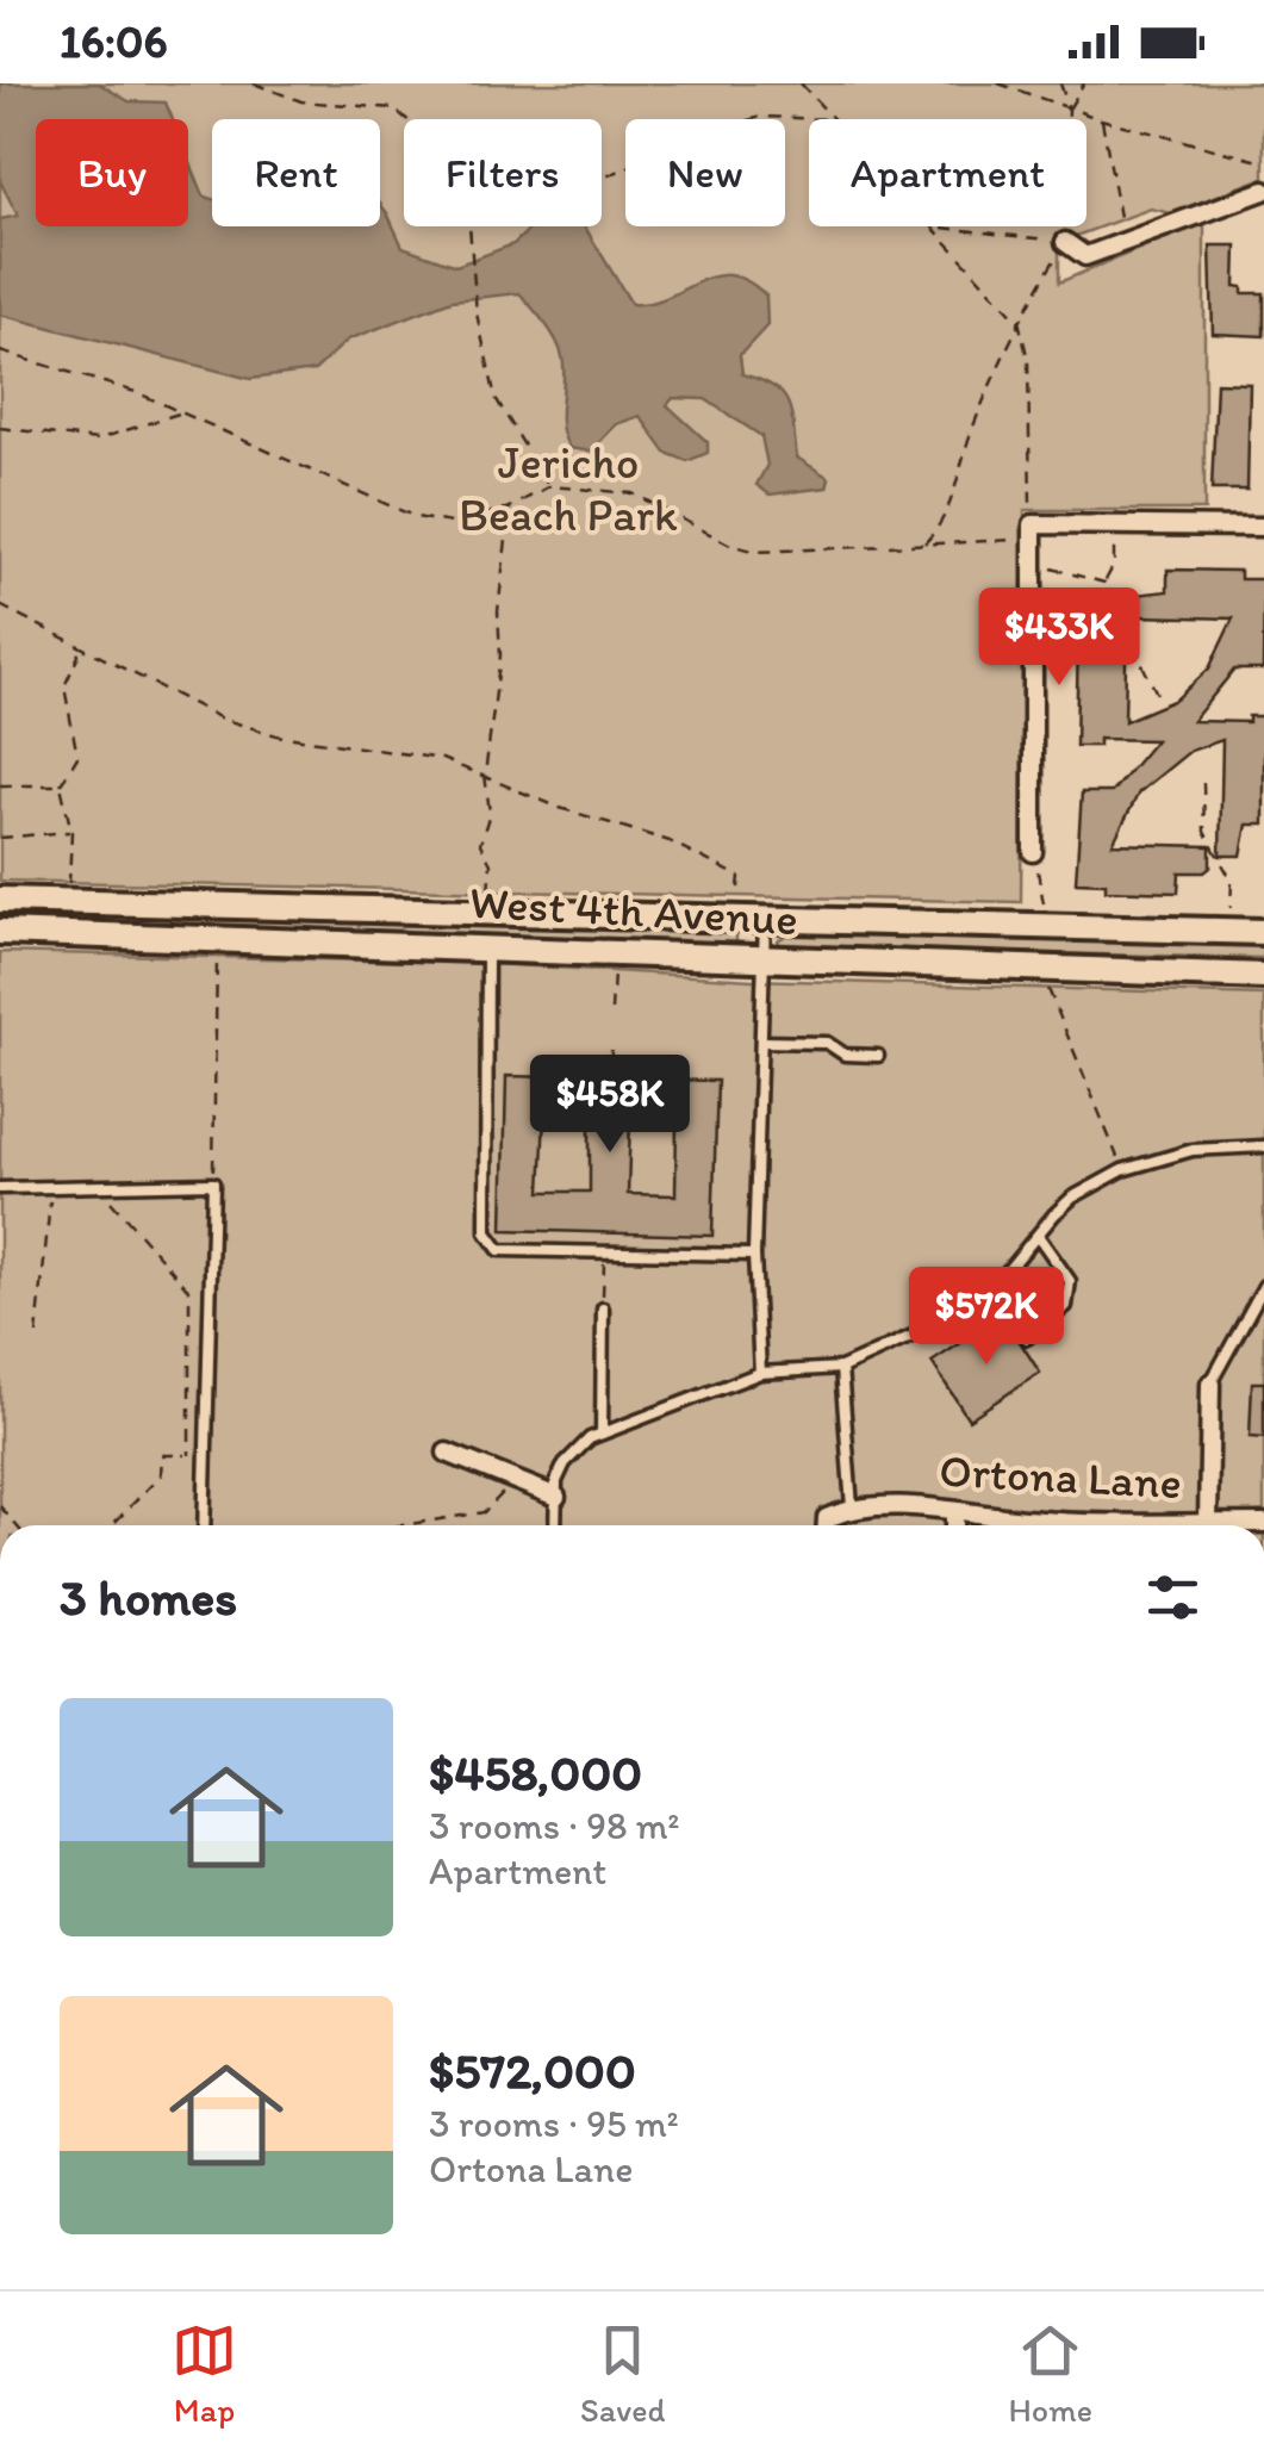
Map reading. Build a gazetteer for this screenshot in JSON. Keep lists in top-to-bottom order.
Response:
{
  "streets": {
    "main road": ["West 4th Avenue"],
    "street": ["Ortona Lane"]
  },
  "parks": ["Jericho Beach Park"],
  "page": {
    "status": "16:06",
    "chip": [
      "Buy",
      "Rent",
      "Filters",
      "New",
      "Apartment"
    ],
    "price": ["$433K", "$458K", "$572K"],
    "heading": "3 homes",
    "list": [
      {
        "name": "$458,000",
        "note": "3 rooms · 98 m² · Apartment"
      },
      {
        "name": "$572,000",
        "note": "3 rooms · 95 m² · Ortona Lane"
      }
    ],
    "tabs": ["Map", "Saved", "Home"]
  }
}
